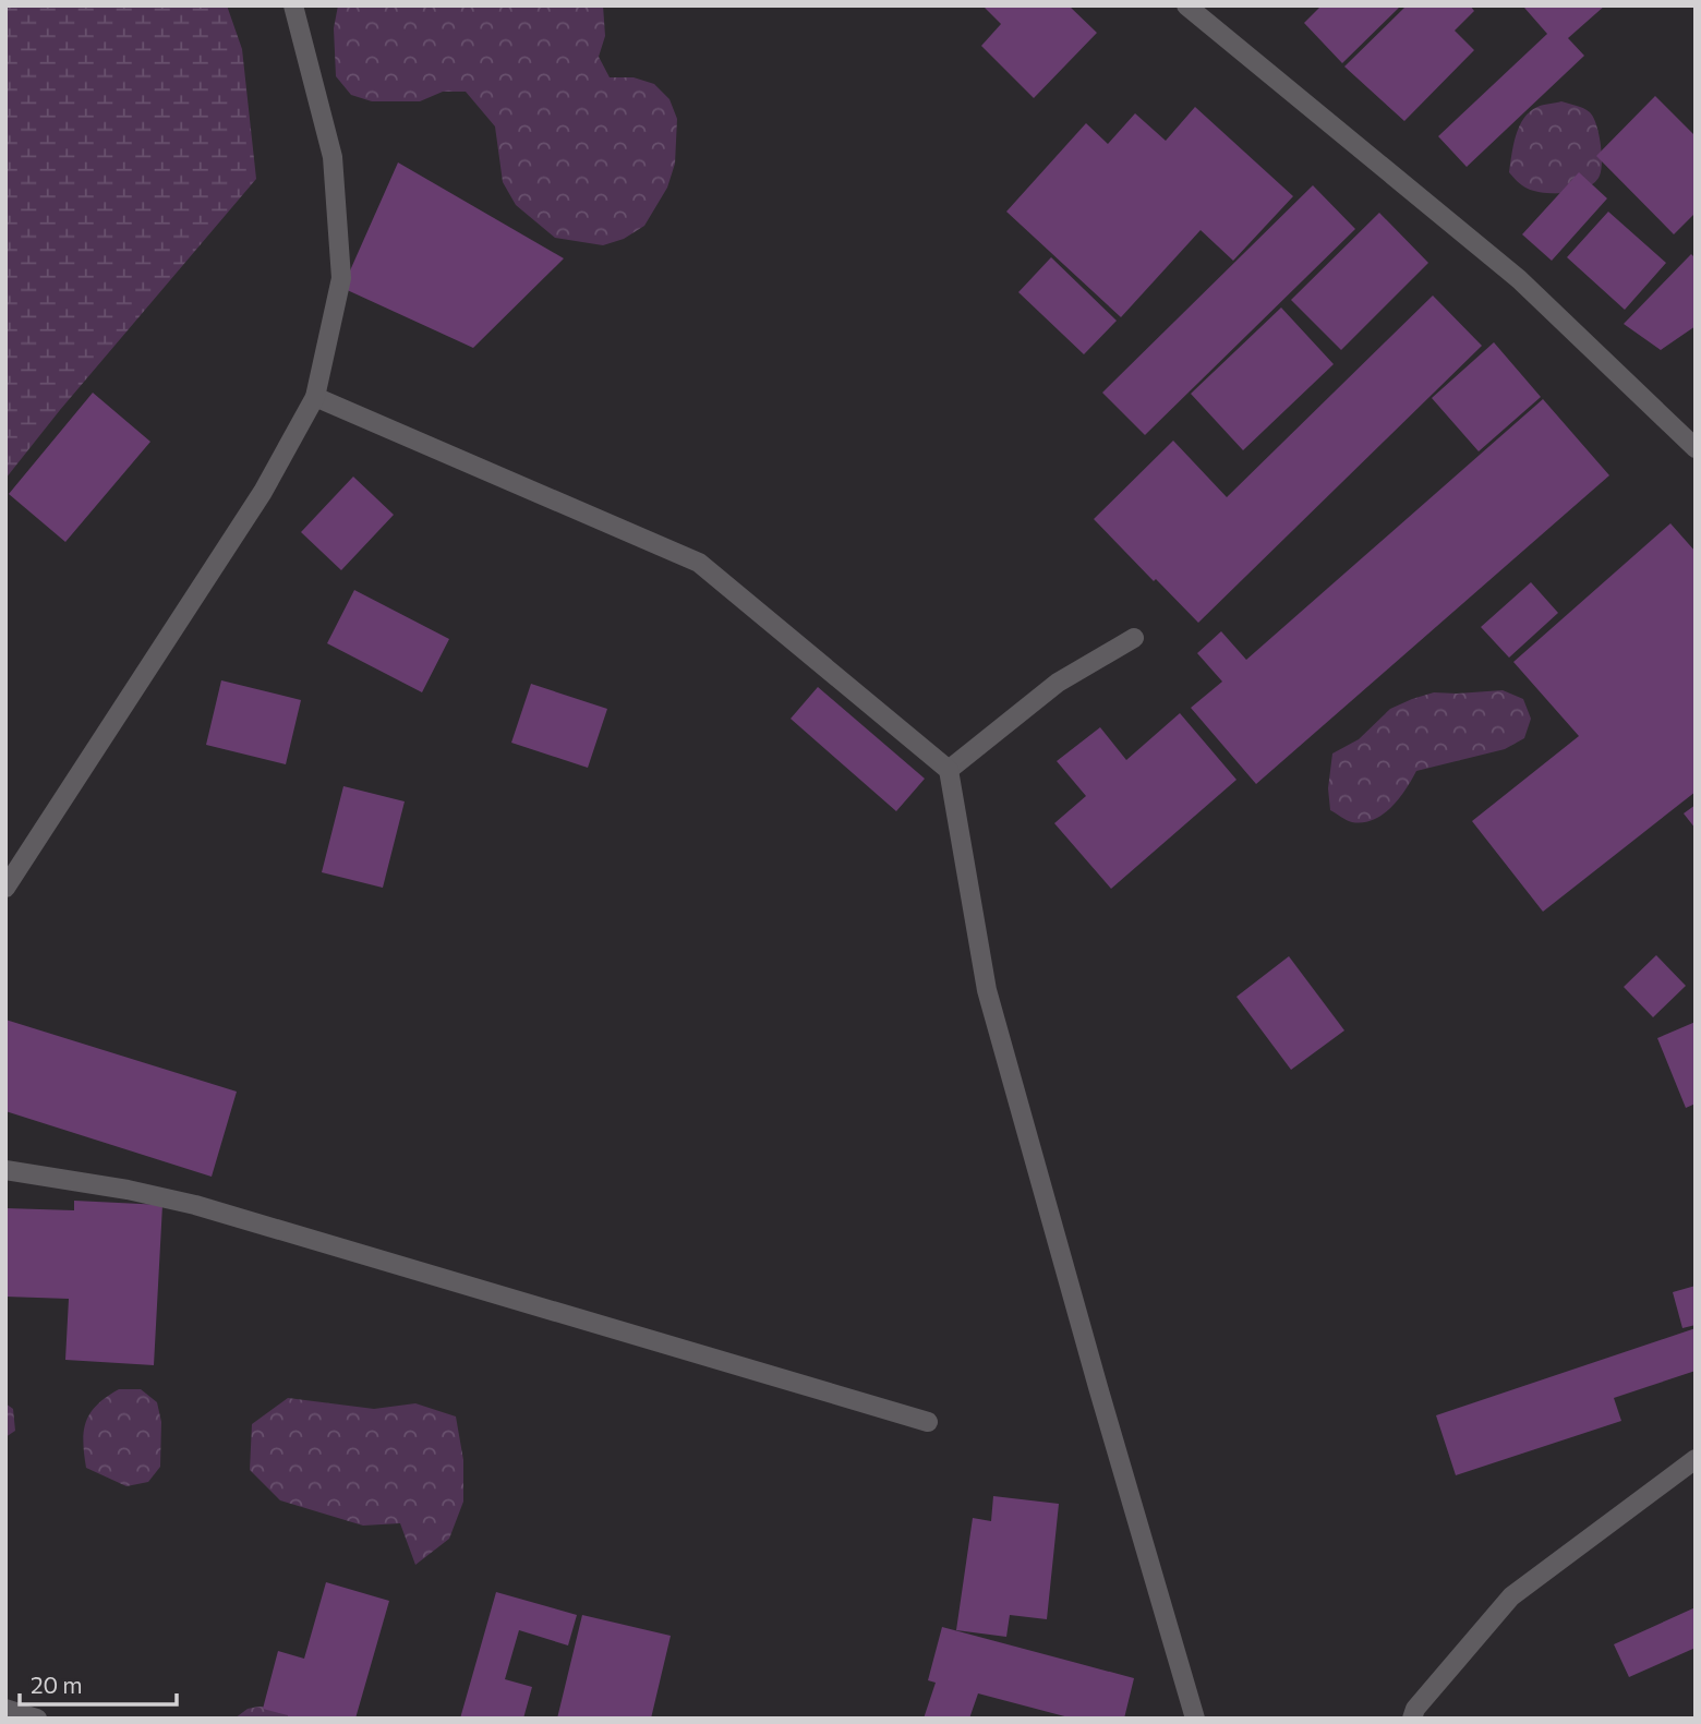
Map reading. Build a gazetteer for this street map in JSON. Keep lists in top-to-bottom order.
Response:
{
  "scale_bar": "20 m"
}
